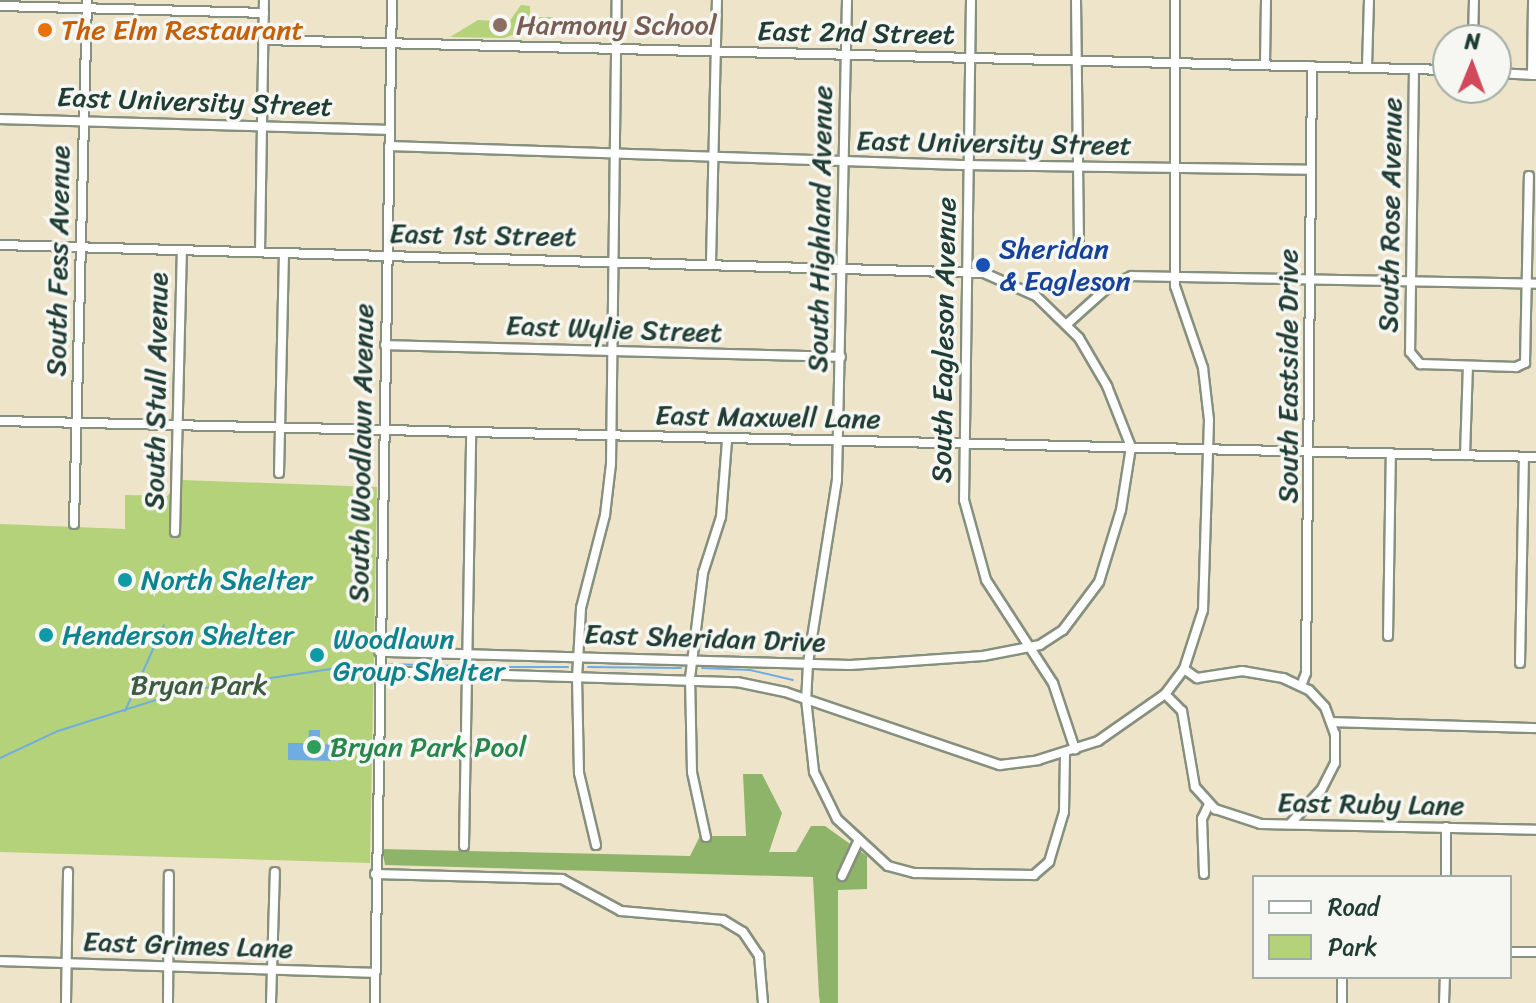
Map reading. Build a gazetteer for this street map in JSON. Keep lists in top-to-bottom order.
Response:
{
  "streets": {
    "street": [
      "East 2nd Street",
      "East University Street",
      "South Rose Avenue",
      "South Highland Avenue",
      "East 1st Street",
      "South Fess Avenue",
      "East Wylie Street",
      "South Eagleson Avenue",
      "South Eastside Drive",
      "South Stull Avenue",
      "East Maxwell Lane",
      "South Woodlawn Avenue",
      "East Sheridan Drive",
      "East Ruby Lane",
      "East Grimes Lane"
    ]
  },
  "crossings": [
    ["East 2nd Street", "South Rose Avenue"],
    ["East 2nd Street", "South Highland Avenue"],
    ["East 2nd Street", "South Eagleson Avenue"],
    ["East 2nd Street", "South Eastside Drive"],
    ["East 2nd Street", "South Woodlawn Avenue"],
    ["East University Street", "South Highland Avenue"],
    ["East University Street", "South Fess Avenue"],
    ["East University Street", "South Eagleson Avenue"],
    ["East University Street", "South Eastside Drive"],
    ["East University Street", "South Woodlawn Avenue"],
    ["South Highland Avenue", "East 1st Street"],
    ["South Highland Avenue", "East Wylie Street"],
    ["South Highland Avenue", "East Maxwell Lane"],
    ["South Highland Avenue", "East Sheridan Drive"],
    ["East 1st Street", "South Fess Avenue"],
    ["East 1st Street", "South Eagleson Avenue"],
    ["East 1st Street", "South Stull Avenue"],
    ["East 1st Street", "East Maxwell Lane"],
    ["East 1st Street", "South Woodlawn Avenue"],
    ["South Fess Avenue", "East Maxwell Lane"],
    ["East Wylie Street", "South Woodlawn Avenue"],
    ["South Eagleson Avenue", "East Maxwell Lane"],
    ["South Eagleson Avenue", "East Sheridan Drive"],
    ["South Eastside Drive", "East Maxwell Lane"],
    ["South Stull Avenue", "East Maxwell Lane"],
    ["East Maxwell Lane", "South Woodlawn Avenue"],
    ["South Woodlawn Avenue", "East Sheridan Drive"],
    ["South Woodlawn Avenue", "East Grimes Lane"]
  ],
  "parks": ["Bryan Park"],
  "places": [
    "Harmony School",
    "The Elm Restaurant",
    "Sheridan & Eagleson",
    "North Shelter",
    "Henderson Shelter",
    "Woodlawn Group Shelter",
    "Bryan Park Pool"
  ],
  "legend": ["Road", "Park"],
  "north": "top"
}
